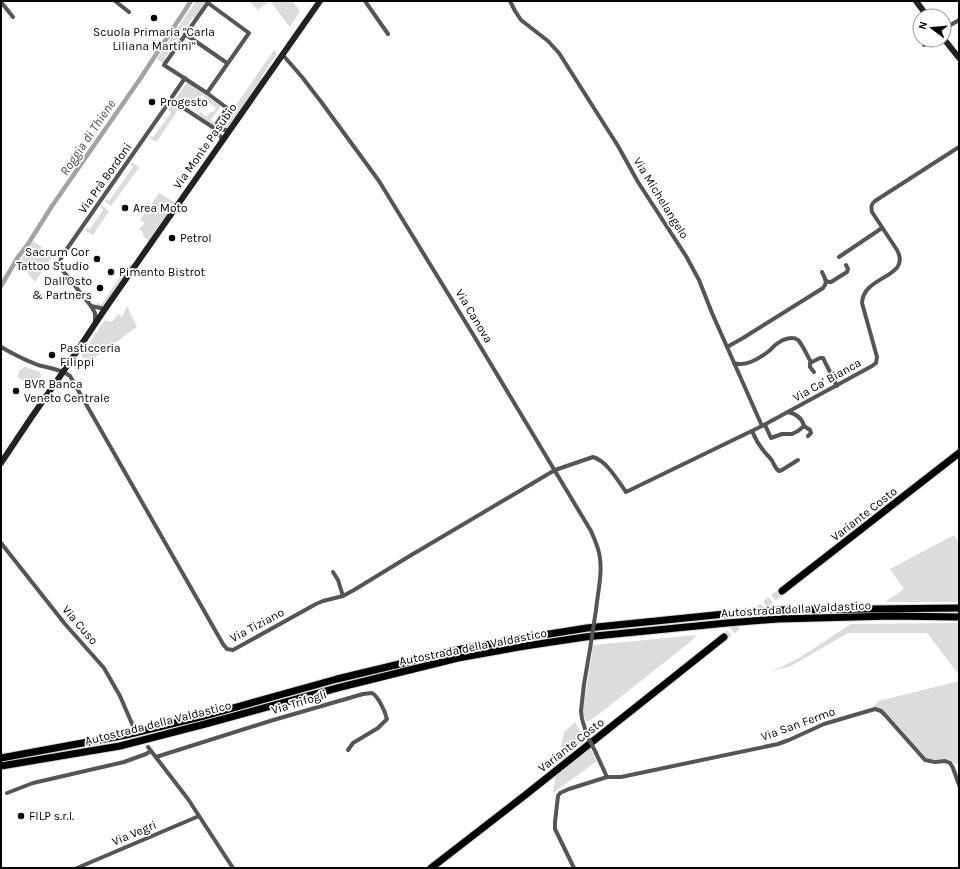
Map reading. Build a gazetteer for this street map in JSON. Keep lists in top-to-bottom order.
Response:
{
  "streets": {
    "highway": ["Variante Costo", "Autostrada della Valdastico"],
    "main road": ["Via Monte Pasubio"],
    "street": [
      "Via Prà Bordoni",
      "Via Michelangelo",
      "Via Canova",
      "Via Ca' Bianca",
      "Via Cuso",
      "Via Tiziano",
      "Via Trifogli",
      "Via San Fermo",
      "Via Vegri"
    ]
  },
  "crossings": [
    ["Via Monte Pasubio", "Via Prà Bordoni"],
    ["Via Monte Pasubio", "Via Canova"],
    ["Via Monte Pasubio", "Via Tiziano"],
    ["Via Michelangelo", "Via Ca' Bianca"],
    ["Via Canova", "Via Ca' Bianca"],
    ["Via Canova", "Via Tiziano"],
    ["Via Canova", "Via San Fermo"],
    ["Via Ca' Bianca", "Via Tiziano"]
  ],
  "water": ["Roggia di Thiene"],
  "places": [
    "Scuola Primaria \"Carla Liliana Martini\"",
    "Progesto",
    "Area Moto",
    "Petrol",
    "Sacrum Cor Tattoo Studio",
    "Pimento Bistrot",
    "Dall'Osto & Partners",
    "Pasticceria Filippi",
    "BVR Banca Veneto Centrale",
    "FILP s.r.l."
  ],
  "north": "left"
}
